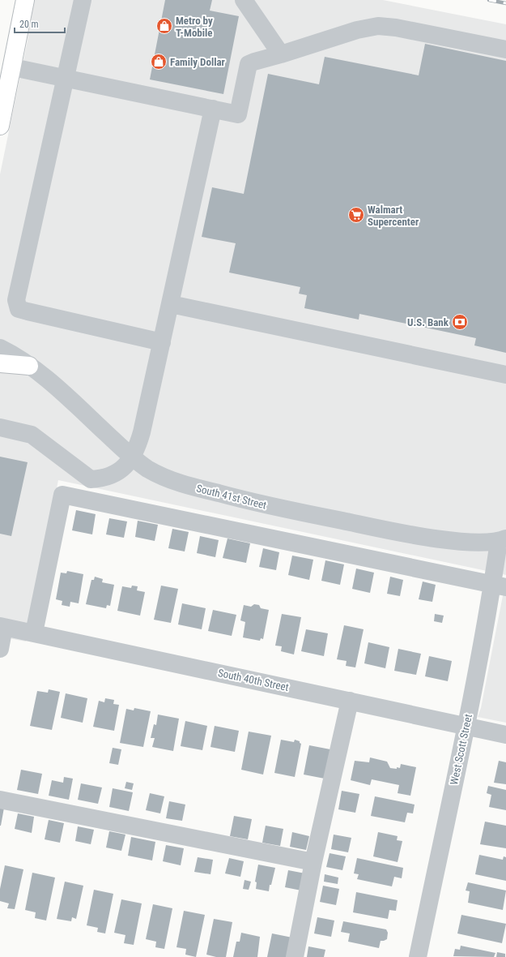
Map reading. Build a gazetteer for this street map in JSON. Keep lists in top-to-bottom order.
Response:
{
  "streets": {
    "street": ["South 41st Street", "South 40th Street", "West Scott Street"]
  },
  "crossings": [
    ["South 41st Street", "West Scott Street"],
    ["South 40th Street", "West Scott Street"]
  ],
  "places": {
    "shop": ["Metro by T-Mobile", "Family Dollar"],
    "supermarket": ["Walmart Supercenter"],
    "bank": ["U.S. Bank"]
  },
  "scale_bar": "20 m"
}
